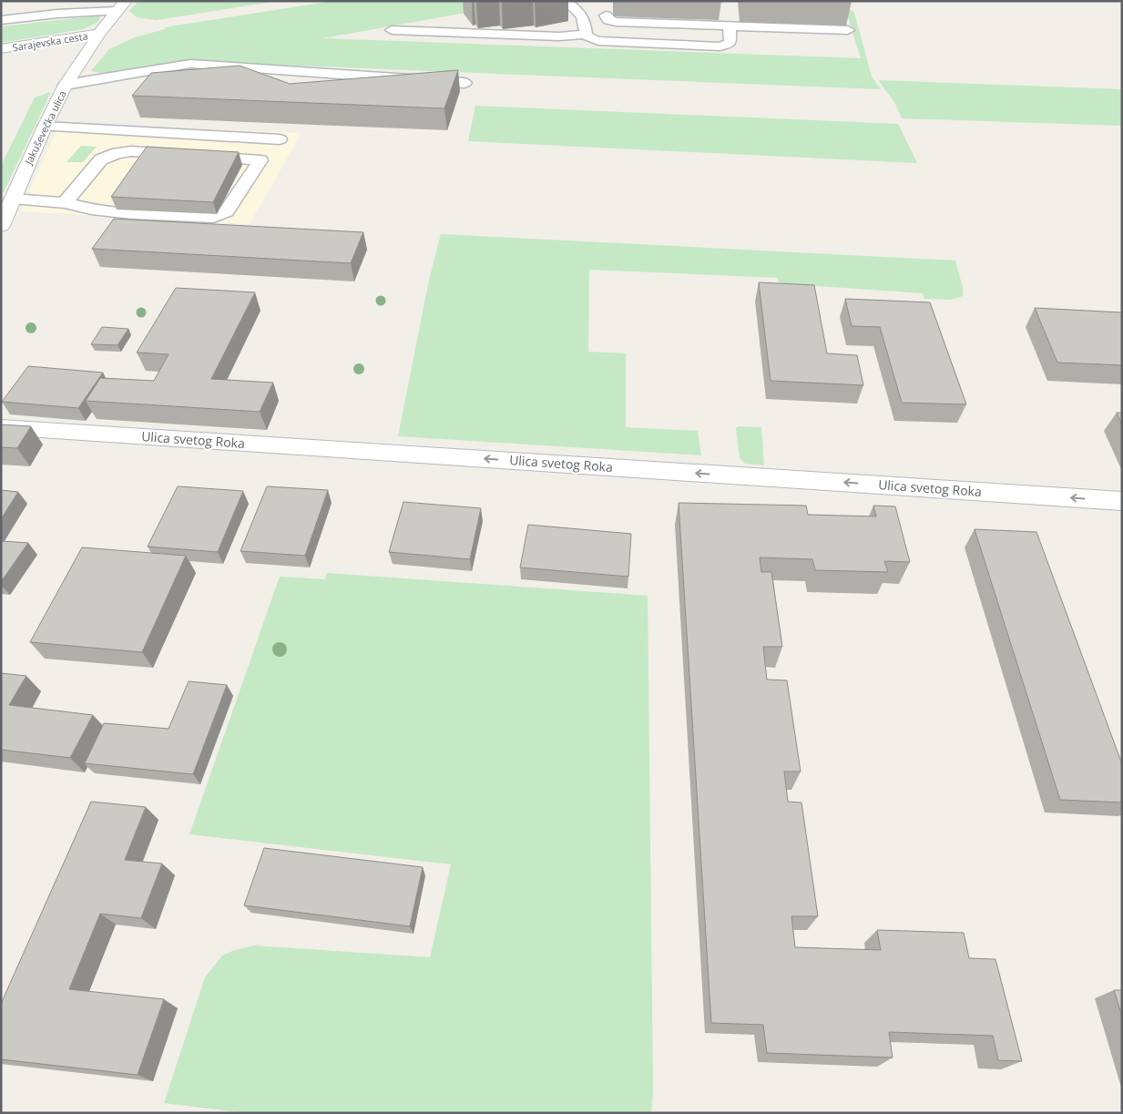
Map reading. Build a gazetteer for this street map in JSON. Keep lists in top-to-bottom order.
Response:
{
  "streets": {
    "street": ["Sarajevska cesta", "Jakuševečka ulica", "Ulica svetog Roka"]
  },
  "crossings": [
    ["Sarajevska cesta", "Jakuševečka ulica"]
  ],
  "one_way": ["Ulica svetog Roka"]
}
